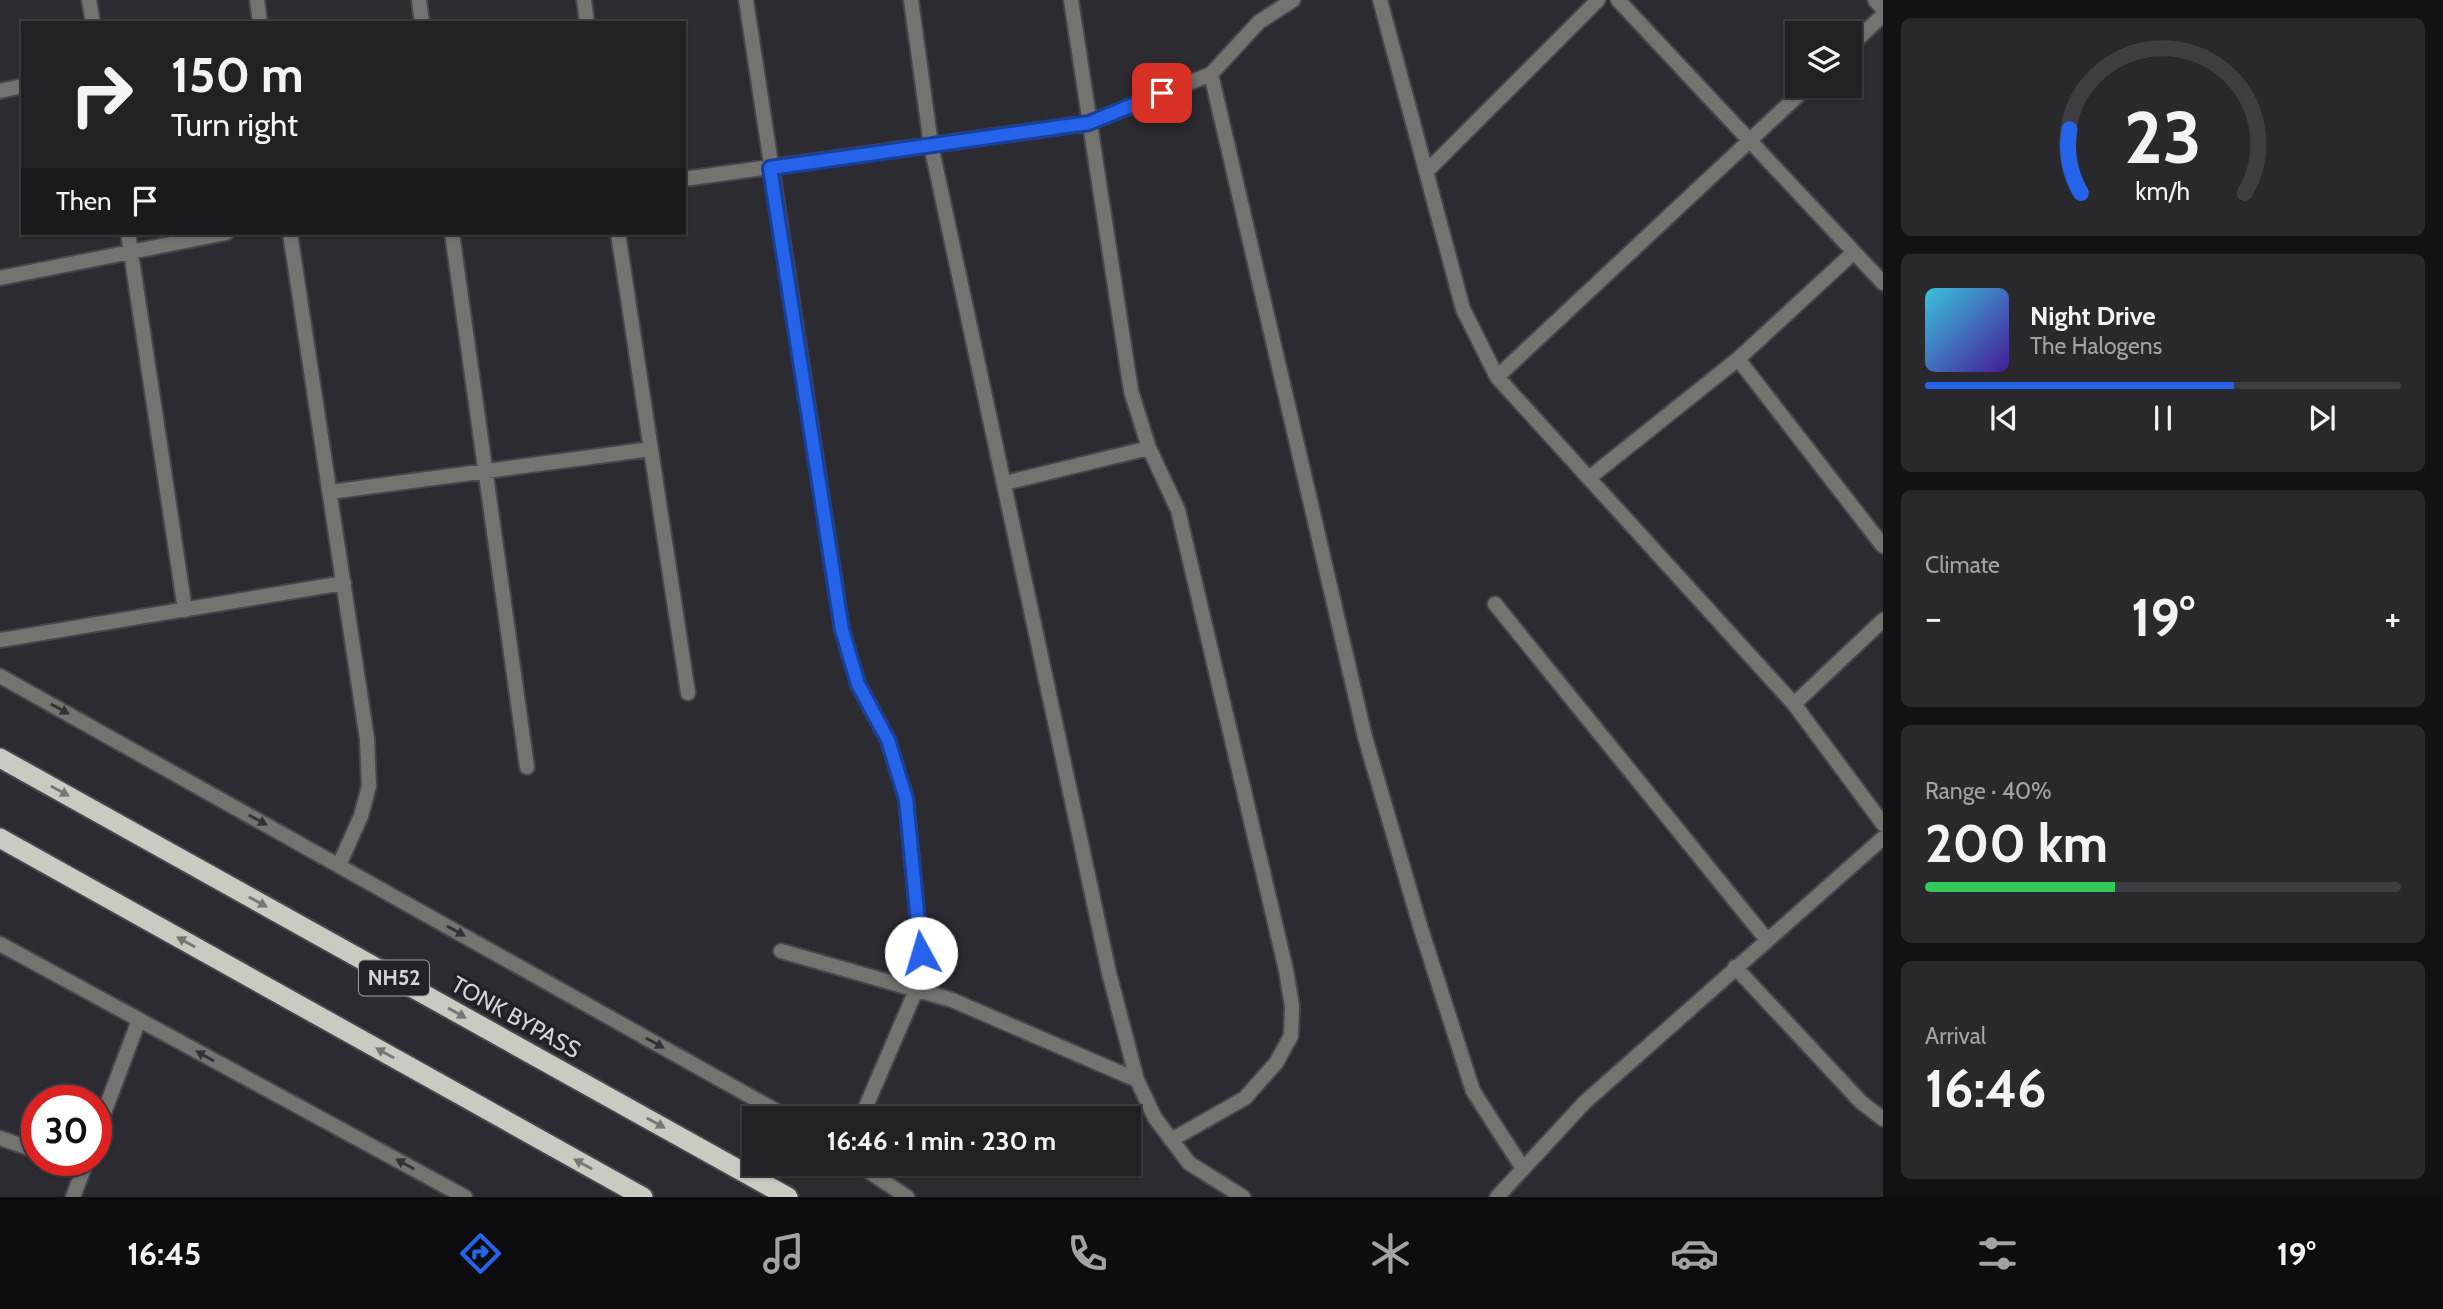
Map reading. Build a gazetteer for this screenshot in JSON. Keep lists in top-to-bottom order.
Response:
{
  "streets": {
    "highway": ["NH52", "TONK BYPASS"]
  },
  "page": {
    "turn": ["150 m", "Turn right"],
    "then": "Then",
    "song": ["Night Drive", "The Halogens"],
    "tile": [
      "Climate",
      ["Range · 40%", "200 km"],
      ["Arrival", "16:46"]
    ],
    "heat": ["−", "19°", "+"],
    "limit": "30",
    "trip": "16:46 · 1 min · 230 m",
    "tabs": ["16:45", "19°"],
    "gauge": ["23", "km/h"]
  }
}
